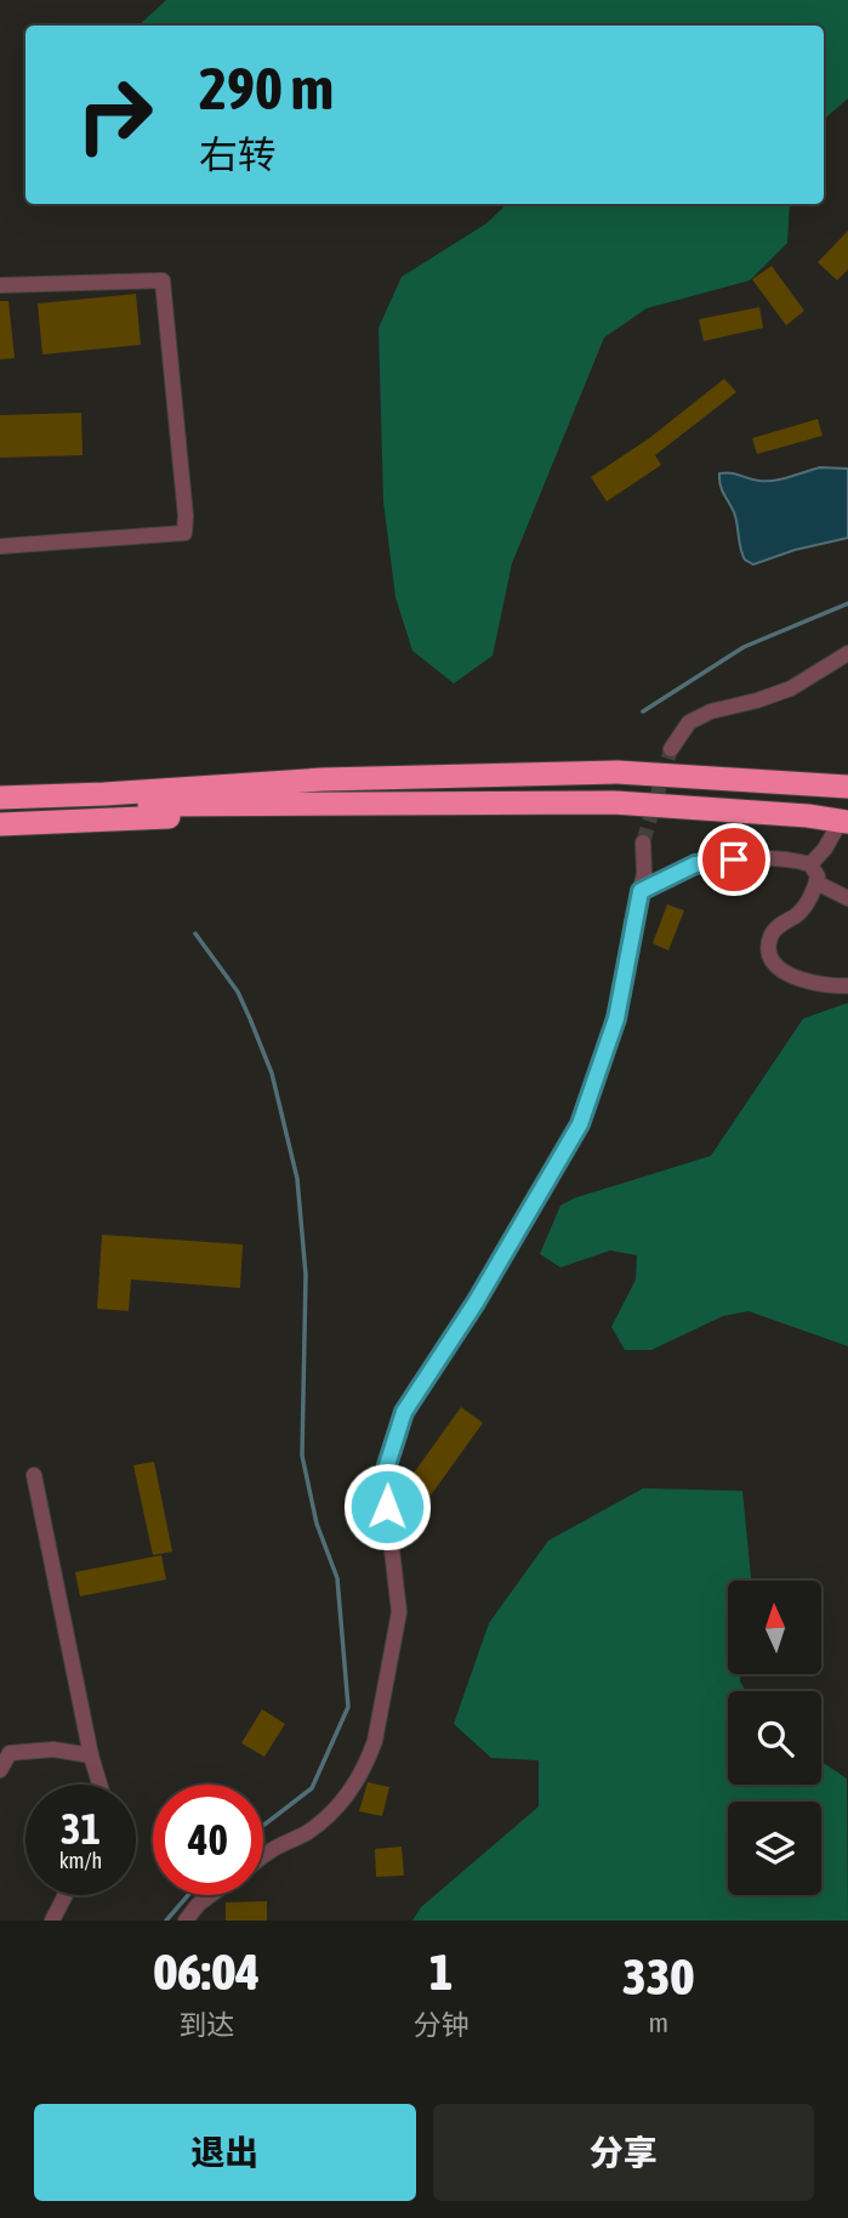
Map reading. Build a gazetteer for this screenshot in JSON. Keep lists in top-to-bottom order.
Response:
{
  "north": "top",
  "page": {
    "turn": ["290 m", "右转"],
    "speed": "31 km/h",
    "limit": "40",
    "eta": [
      "06:04",
      "到达",
      "1",
      "分钟",
      "330",
      "m"
    ],
    "buttons": ["退出", "分享"]
  }
}
